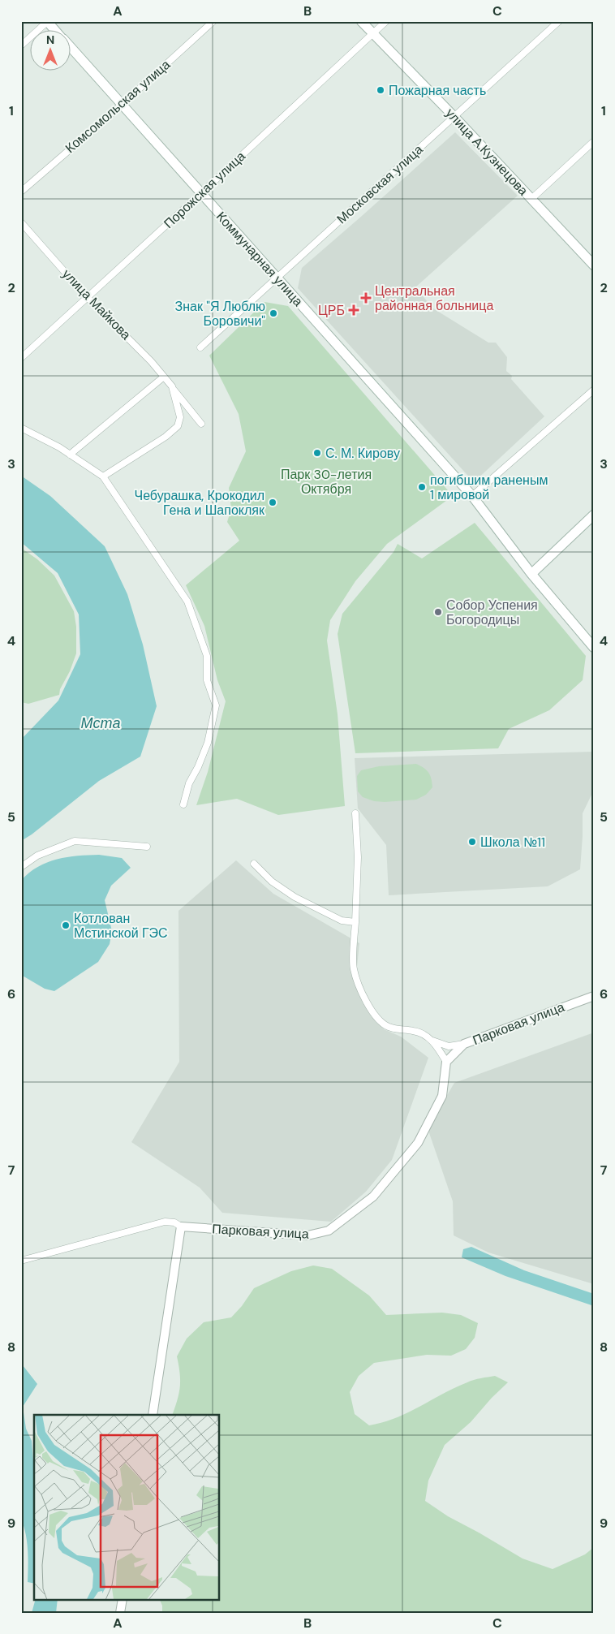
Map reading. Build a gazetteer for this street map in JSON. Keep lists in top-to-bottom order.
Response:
{
  "streets": {
    "main road": ["улица А.Кузнецова", "Коммунарная улица"],
    "street": [
      "Комсомольская улица",
      "Московская улица",
      "Порожская улица",
      "улица Майкова",
      "Парковая улица"
    ]
  },
  "crossings": [
    ["Комсомольская улица", "Коммунарная улица"],
    ["улица А.Кузнецова", "Московская улица"],
    ["улица А.Кузнецова", "Порожская улица"],
    ["Московская улица", "Коммунарная улица"],
    ["Порожская улица", "Коммунарная улица"],
    ["Порожская улица", "улица Майкова"]
  ],
  "water": ["Мста"],
  "parks": ["Парк 30-летия Октября"],
  "places": {
    "other": [
      "Пожарная часть",
      "Знак \"Я Люблю Боровичи\"",
      "С. М. Кирову",
      "погибшим раненым 1 мировой",
      "Чебурашка, Крокодил Гена и Шапокляк",
      "Собор Успения Богородицы",
      "Школа №11",
      "Котлован Мстинской ГЭС"
    ],
    "health": ["Центральная районная больница", "ЦРБ"]
  },
  "north": "top",
  "grid": {
    "columns": ["A", "B", "C"],
    "rows": [
      "1",
      "2",
      "3",
      "4",
      "5",
      "6",
      "7",
      "8",
      "9"
    ]
  }
}
